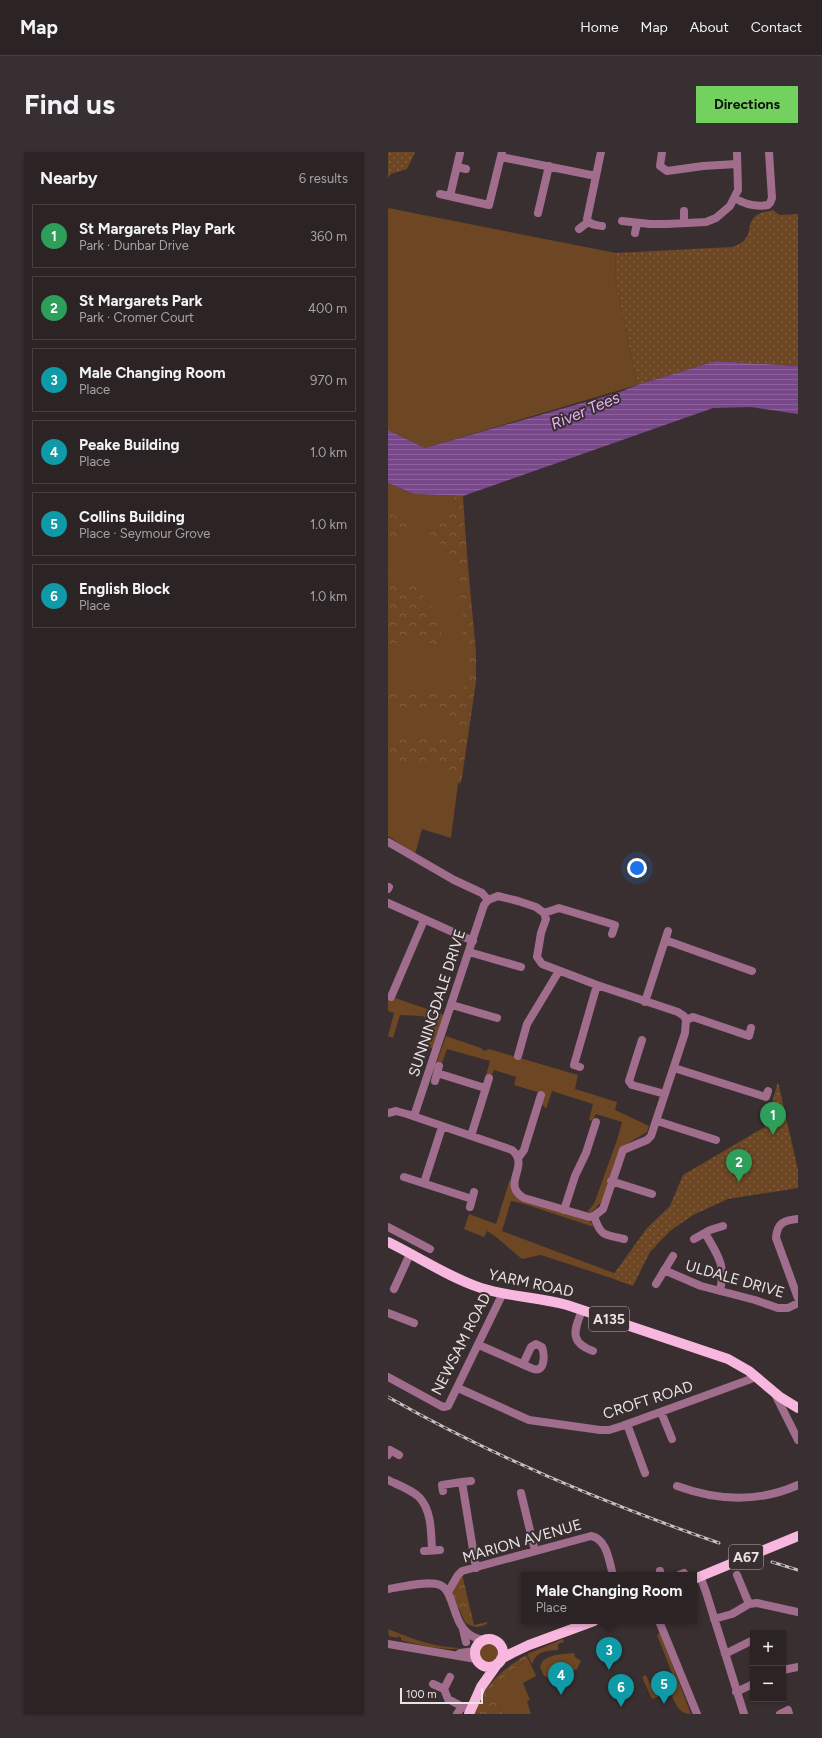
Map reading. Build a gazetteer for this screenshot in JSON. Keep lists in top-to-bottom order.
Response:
{
  "streets": {
    "main road": ["YARM ROAD", "A135", "A67"],
    "street": [
      "SUNNINGDALE DRIVE",
      "ULDALE DRIVE",
      "NEWSAM ROAD",
      "CROFT ROAD",
      "MARION AVENUE"
    ]
  },
  "crossings": [
    ["YARM ROAD", "NEWSAM ROAD"],
    ["YARM ROAD", "CROFT ROAD"],
    ["NEWSAM ROAD", "CROFT ROAD"]
  ],
  "water": ["River Tees"],
  "scale_bar": "100 m",
  "page": {
    "header": "Map",
    "nav": [
      "Home",
      "Map",
      "About",
      "Contact"
    ],
    "buttons": "Directions",
    "title": "Find us",
    "heading": ["Nearby", "6 results"],
    "list": [
      {
        "mark": "1",
        "name": "St Margarets Play Park",
        "note": "Park · Dunbar Drive",
        "value": "360 m"
      },
      {
        "mark": "2",
        "name": "St Margarets Park",
        "note": "Park · Cromer Court",
        "value": "400 m"
      },
      {
        "mark": "3",
        "name": "Male Changing Room",
        "note": "Place",
        "value": "970 m"
      },
      {
        "mark": "4",
        "name": "Peake Building",
        "note": "Place",
        "value": "1.0 km"
      },
      {
        "mark": "5",
        "name": "Collins Building",
        "note": "Place · Seymour Grove",
        "value": "1.0 km"
      },
      {
        "mark": "6",
        "name": "English Block",
        "note": "Place",
        "value": "1.0 km"
      }
    ],
    "pins": [
      "1",
      "2",
      "3",
      "4",
      "5",
      "6"
    ],
    "popup": ["Male Changing Room", "Place"],
    "map_buttons": ["+", "−"],
    "scale": "100 m"
  }
}
